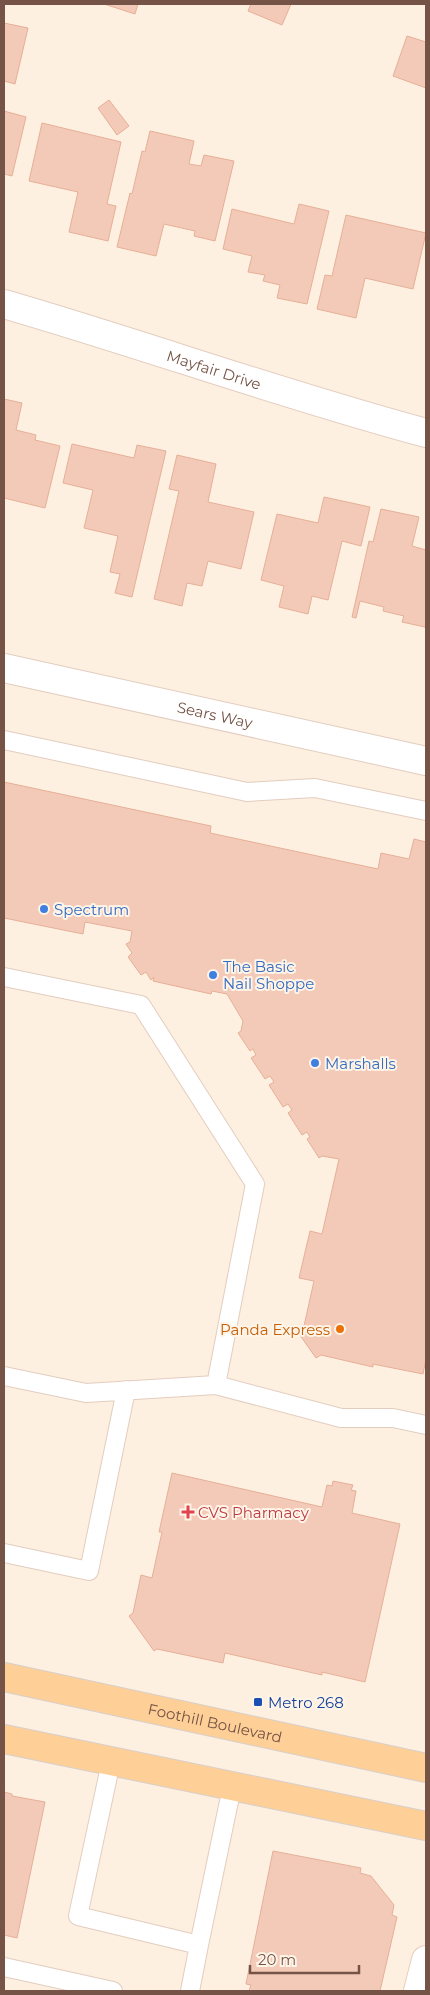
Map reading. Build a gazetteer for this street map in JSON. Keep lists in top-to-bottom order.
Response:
{
  "streets": {
    "main road": ["Foothill Boulevard"],
    "street": ["Mayfair Drive", "Sears Way"]
  },
  "places": {
    "other": [
      "Spectrum",
      "The Basic Nail Shoppe",
      "Marshalls",
      "Panda Express"
    ],
    "health": ["CVS Pharmacy"],
    "transit": ["Metro 268"]
  },
  "scale_bar": "20 m"
}
